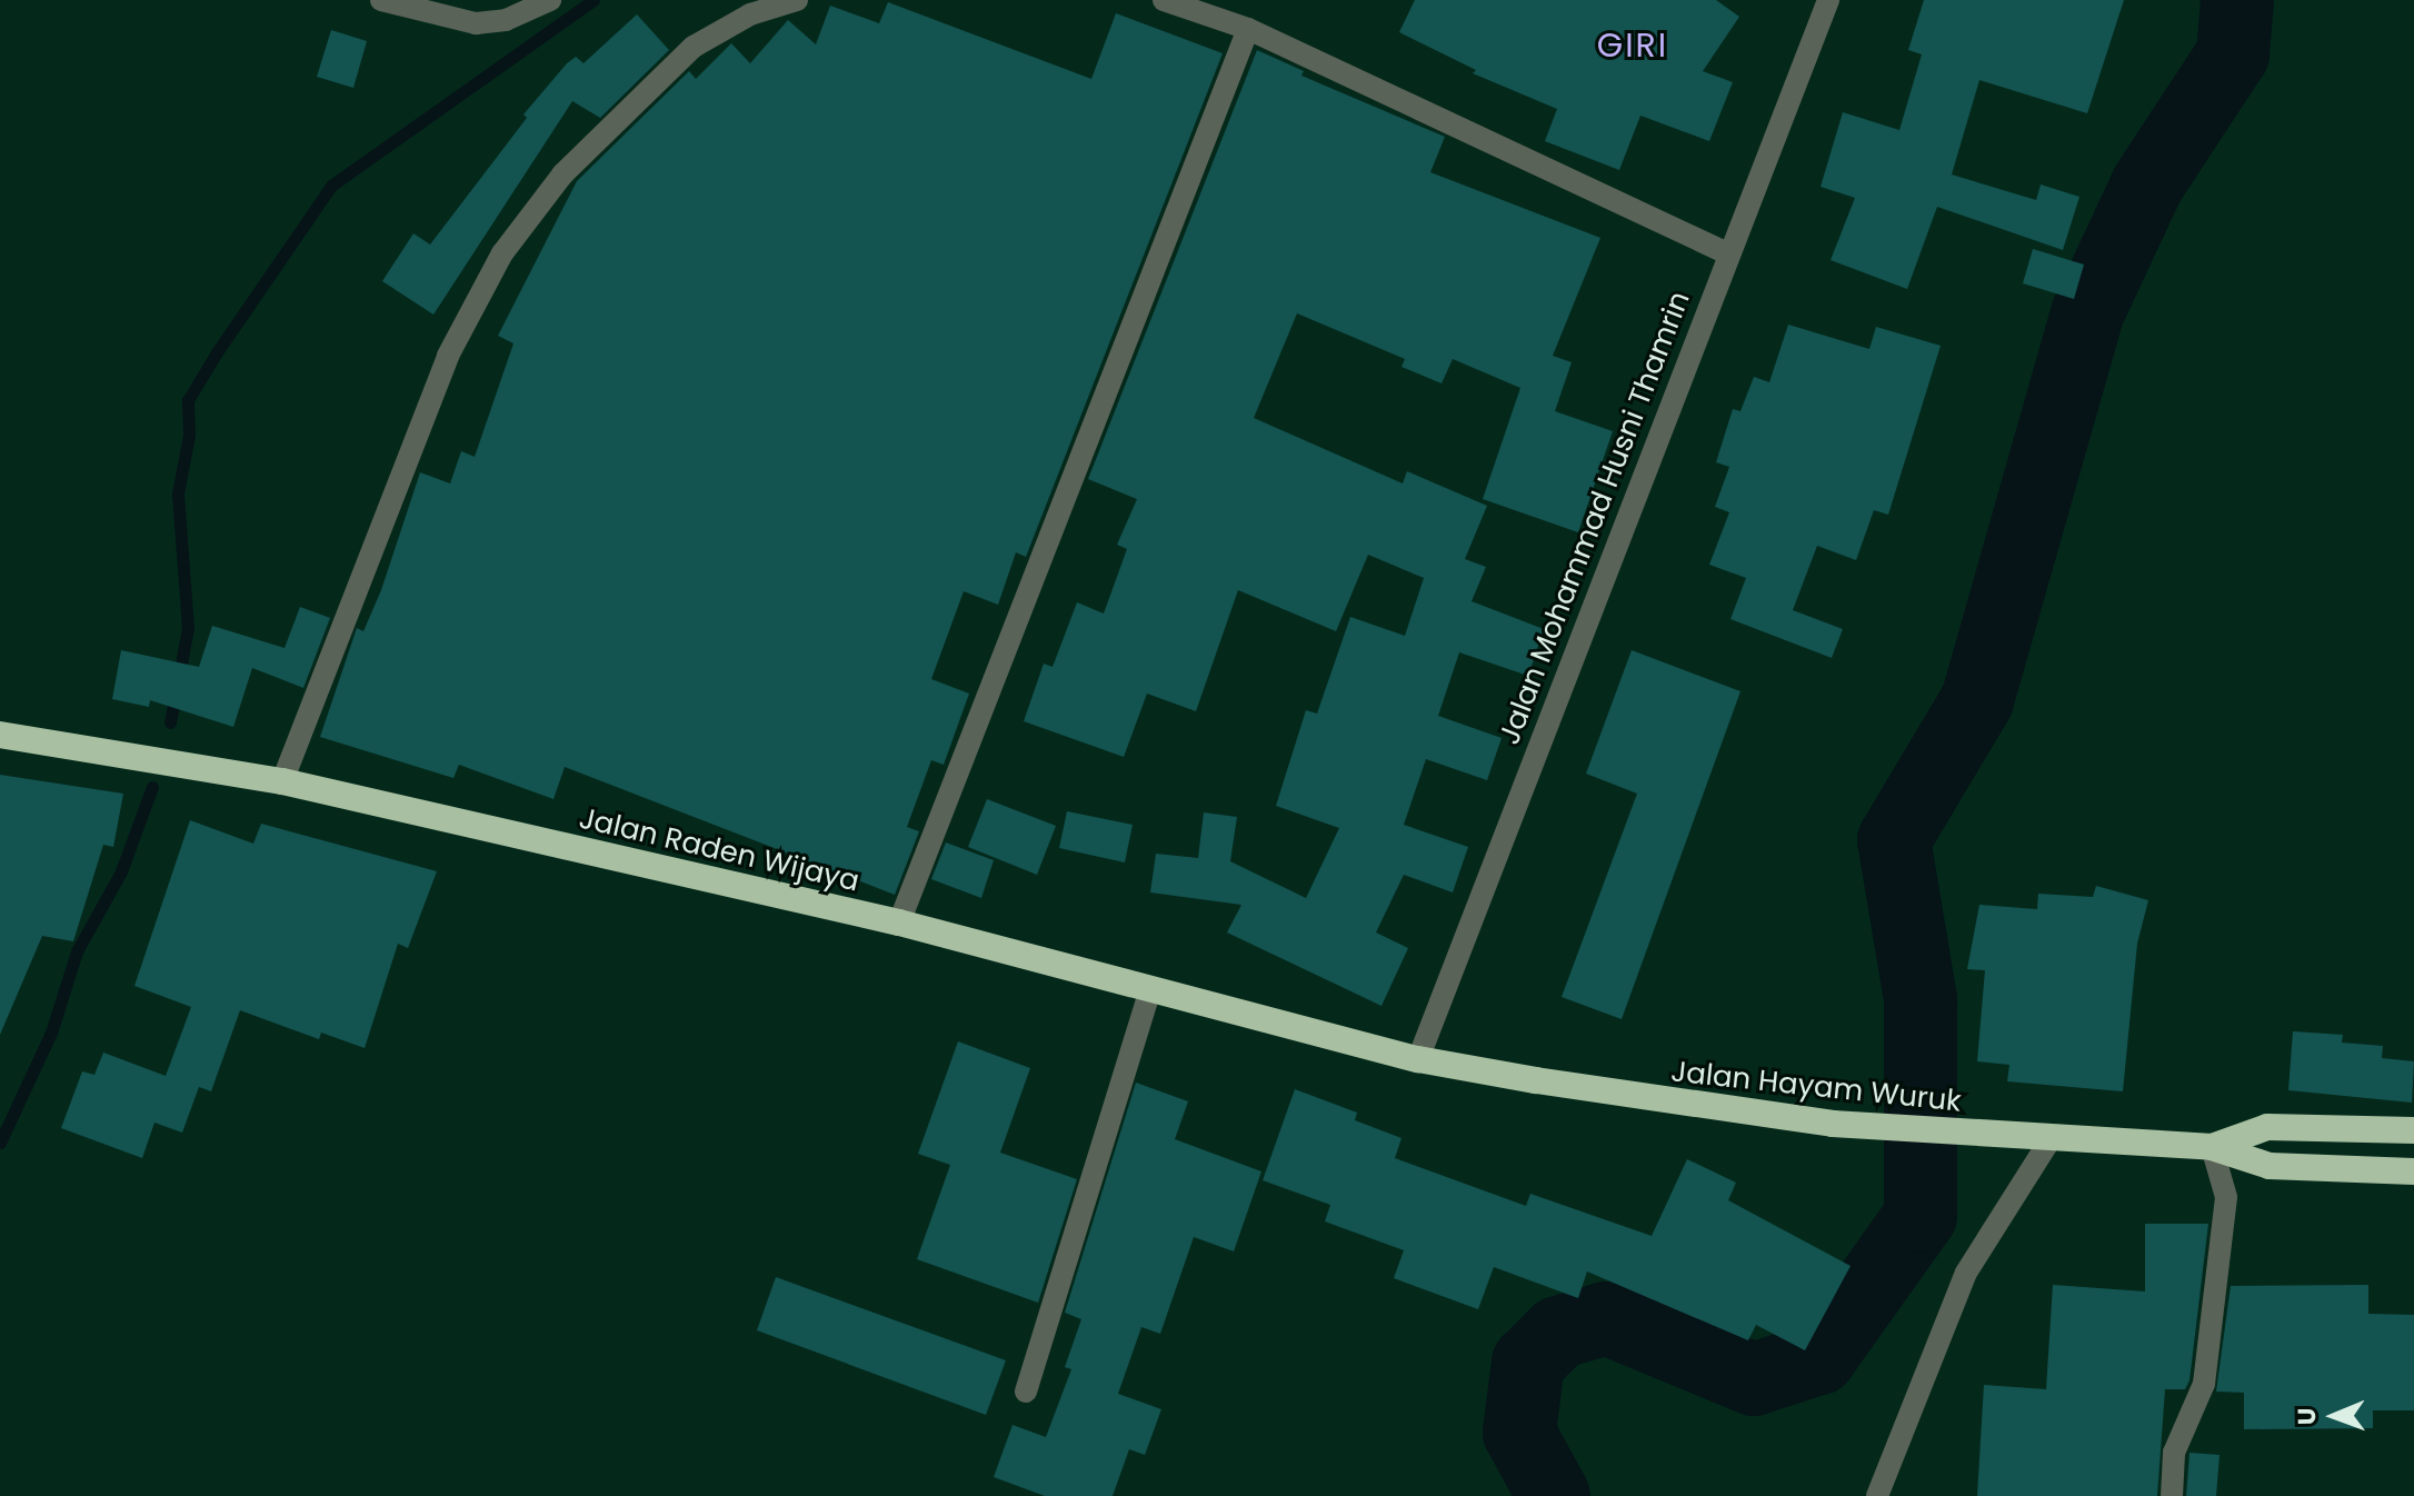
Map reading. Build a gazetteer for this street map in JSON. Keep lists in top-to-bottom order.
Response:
{
  "streets": {
    "highway": ["Jalan Raden Wijaya", "Jalan Hayam Wuruk"],
    "street": ["Jalan Mohammad Husni Thamrin"]
  },
  "crossings": [
    ["Jalan Mohammad Husni Thamrin", "Jalan Raden Wijaya"],
    ["Jalan Mohammad Husni Thamrin", "Jalan Hayam Wuruk"],
    ["Jalan Raden Wijaya", "Jalan Hayam Wuruk"]
  ],
  "districts": ["GIRI"],
  "north": "left"
}
